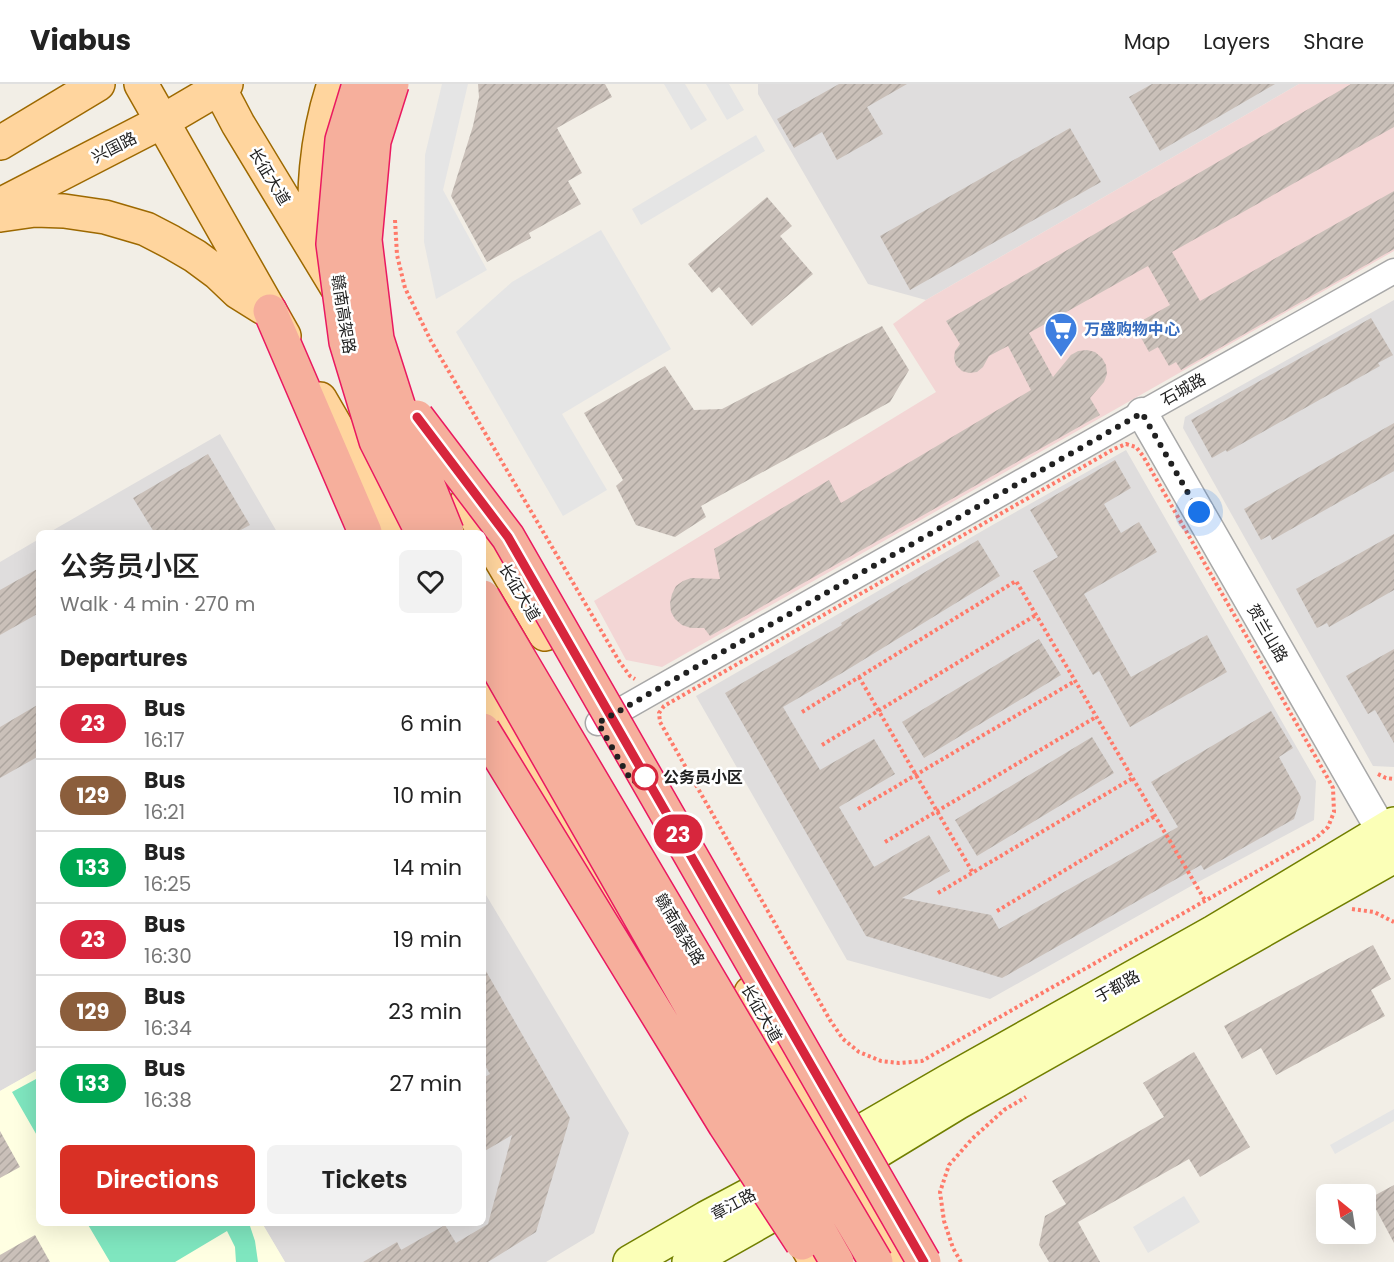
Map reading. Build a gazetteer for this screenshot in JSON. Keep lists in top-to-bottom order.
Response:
{
  "streets": {
    "highway": ["赣南高架路"],
    "main road": [
      "兴国路",
      "长征大道",
      "于都路",
      "章江路"
    ],
    "street": ["石城路", "贺兰山路"]
  },
  "crossings": [
    ["兴国路", "长征大道"],
    ["长征大道", "石城路"],
    ["长征大道", "于都路"],
    ["长征大道", "章江路"],
    ["石城路", "贺兰山路"],
    ["贺兰山路", "于都路"],
    ["于都路", "章江路"]
  ],
  "places": {
    "supermarket": ["万盛购物中心"],
    "other": ["公务员小区"]
  },
  "lines": ["bus line 23"],
  "north": "top left",
  "page": {
    "header": "Viabus",
    "nav": ["Map", "Layers", "Share"],
    "on_map": "23",
    "heading": [
      ["公务员小区", "Walk · 4 min · 270 m"],
      "Departures"
    ],
    "list": [
      {
        "mark": "23",
        "name": "Bus",
        "note": "16:17",
        "value": "6 min"
      },
      {
        "mark": "129",
        "name": "Bus",
        "note": "16:21",
        "value": "10 min"
      },
      {
        "mark": "133",
        "name": "Bus",
        "note": "16:25",
        "value": "14 min"
      },
      {
        "mark": "23",
        "name": "Bus",
        "note": "16:30",
        "value": "19 min"
      },
      {
        "mark": "129",
        "name": "Bus",
        "note": "16:34",
        "value": "23 min"
      },
      {
        "mark": "133",
        "name": "Bus",
        "note": "16:38",
        "value": "27 min"
      }
    ],
    "buttons": ["Directions", "Tickets"]
  }
}
